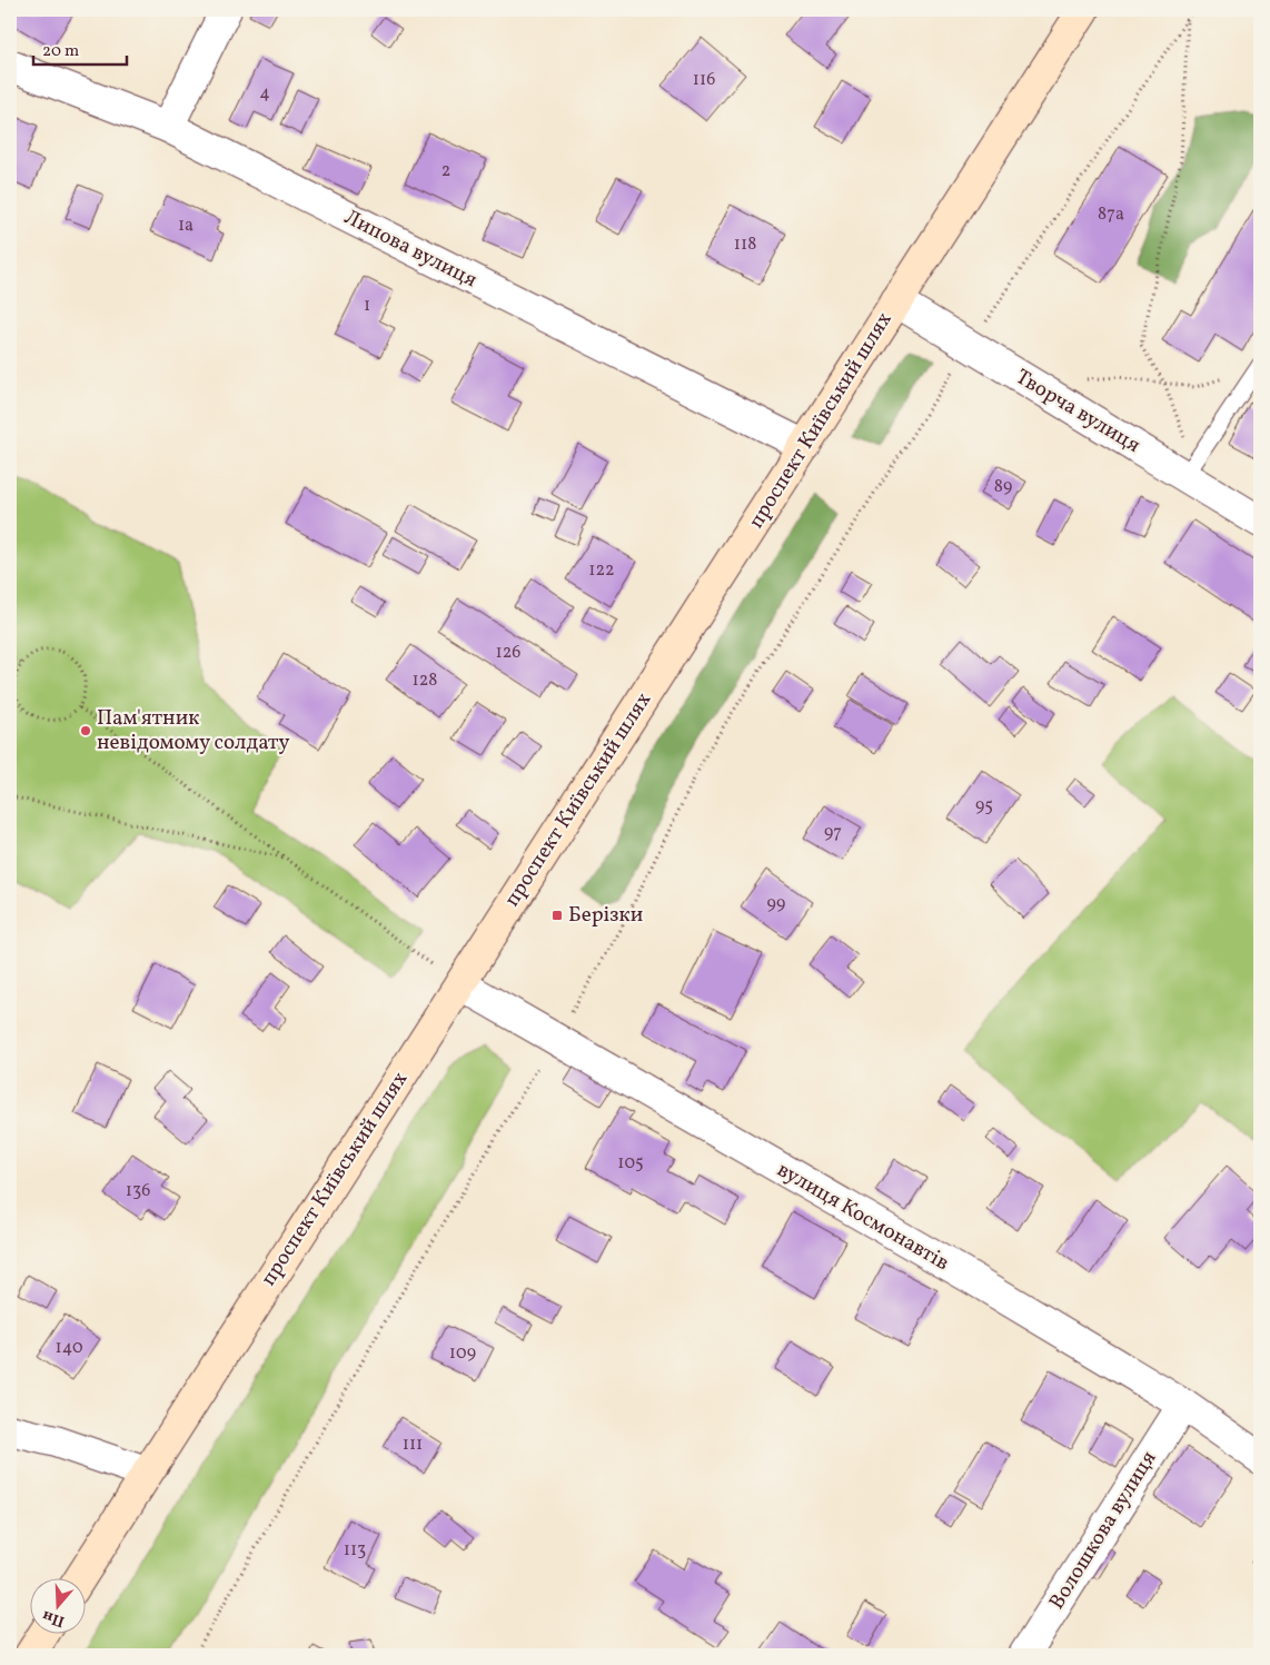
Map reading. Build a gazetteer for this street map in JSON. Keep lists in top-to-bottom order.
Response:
{
  "streets": {
    "main road": ["проспект Київський шлях"],
    "street": [
      "Липова вулиця",
      "Творча вулиця",
      "вулиця Космонавтів",
      "Волошкова вулиця"
    ]
  },
  "crossings": [
    ["Липова вулиця", "проспект Київський шлях"],
    ["Творча вулиця", "проспект Київський шлях"],
    ["проспект Київський шлях", "вулиця Космонавтів"],
    ["вулиця Космонавтів", "Волошкова вулиця"]
  ],
  "places": {
    "other": ["Пам'ятник невідомому солдату"],
    "transit": ["Берізки"]
  },
  "house_numbers": [
    "116",
    "4",
    "2",
    "87а",
    "1а",
    "118",
    "1",
    "89",
    "122",
    "126",
    "128",
    "95",
    "97",
    "99",
    "105",
    "136",
    "140",
    "109",
    "111",
    "113"
  ],
  "scale_bar": "20 m",
  "north": "bottom"
}
